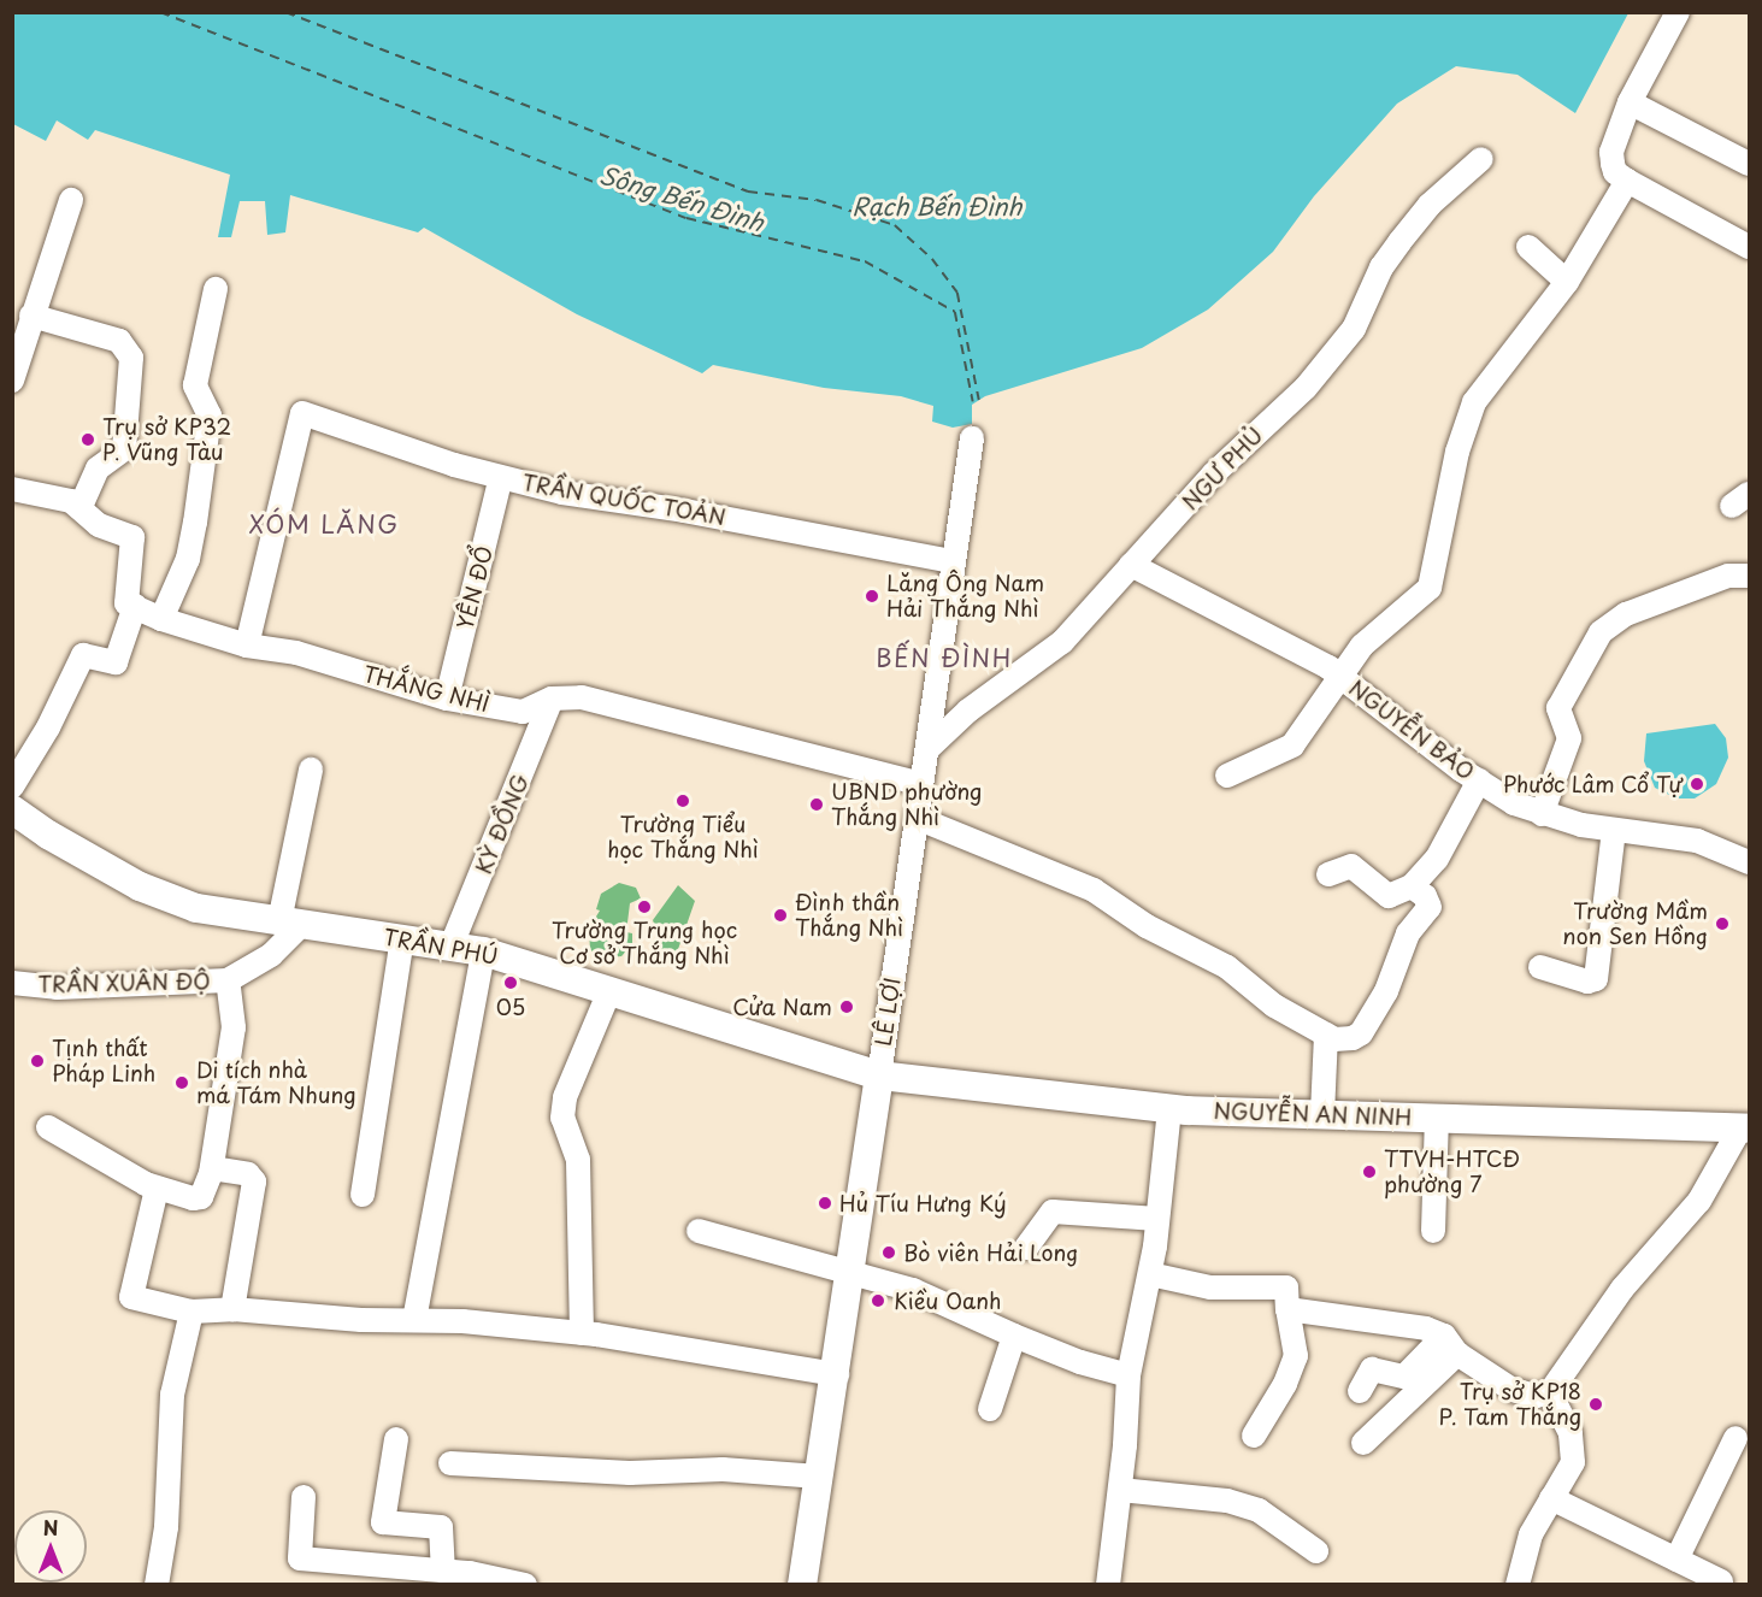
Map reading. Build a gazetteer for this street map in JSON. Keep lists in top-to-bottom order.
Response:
{
  "streets": {
    "main road": ["TRẦN PHÚ", "LÊ LỢI", "NGUYỄN AN NINH"],
    "street": [
      "NGƯ PHỦ",
      "TRẦN QUỐC TOẢN",
      "YÊN ĐỔ",
      "THẮNG NHÌ",
      "NGUYỄN BẢO",
      "KỲ ĐỒNG",
      "TRẦN XUÂN ĐỘ"
    ]
  },
  "crossings": [
    ["NGƯ PHỦ", "NGUYỄN BẢO"],
    ["NGƯ PHỦ", "LÊ LỢI"],
    ["TRẦN QUỐC TOẢN", "YÊN ĐỔ"],
    ["TRẦN QUỐC TOẢN", "THẮNG NHÌ"],
    ["TRẦN QUỐC TOẢN", "LÊ LỢI"],
    ["YÊN ĐỔ", "THẮNG NHÌ"],
    ["THẮNG NHÌ", "KỲ ĐỒNG"],
    ["THẮNG NHÌ", "LÊ LỢI"],
    ["KỲ ĐỒNG", "TRẦN PHÚ"],
    ["TRẦN PHÚ", "TRẦN XUÂN ĐỘ"],
    ["TRẦN PHÚ", "LÊ LỢI"],
    ["TRẦN PHÚ", "NGUYỄN AN NINH"],
    ["LÊ LỢI", "NGUYỄN AN NINH"]
  ],
  "districts": ["XÓM LĂNG", "BẾN ĐÌNH"],
  "water": ["Sông Bến Đình", "Rạch Bến Đình"],
  "places": [
    "Trụ sở KP32 P. Vũng Tàu",
    "Lăng Ông Nam Hải Thắng Nhì",
    "Phước Lâm Cổ Tự",
    "Trường Tiểu học Thắng Nhì",
    "UBND phường Thắng Nhì",
    "Trường Trung học Cơ sở Thắng Nhì",
    "Đình thần Thắng Nhì",
    "Trường Mầm non Sen Hồng",
    "05",
    "Cửa Nam",
    "Tịnh thất Pháp Linh",
    "Di tích nhà má Tám Nhung",
    "TTVH-HTCĐ phường 7",
    "Hủ Tíu Hưng Ký",
    "Bò viên Hải Long",
    "Kiều Oanh",
    "Trụ sở KP18 P. Tam Thắng"
  ],
  "north": "top"
}
